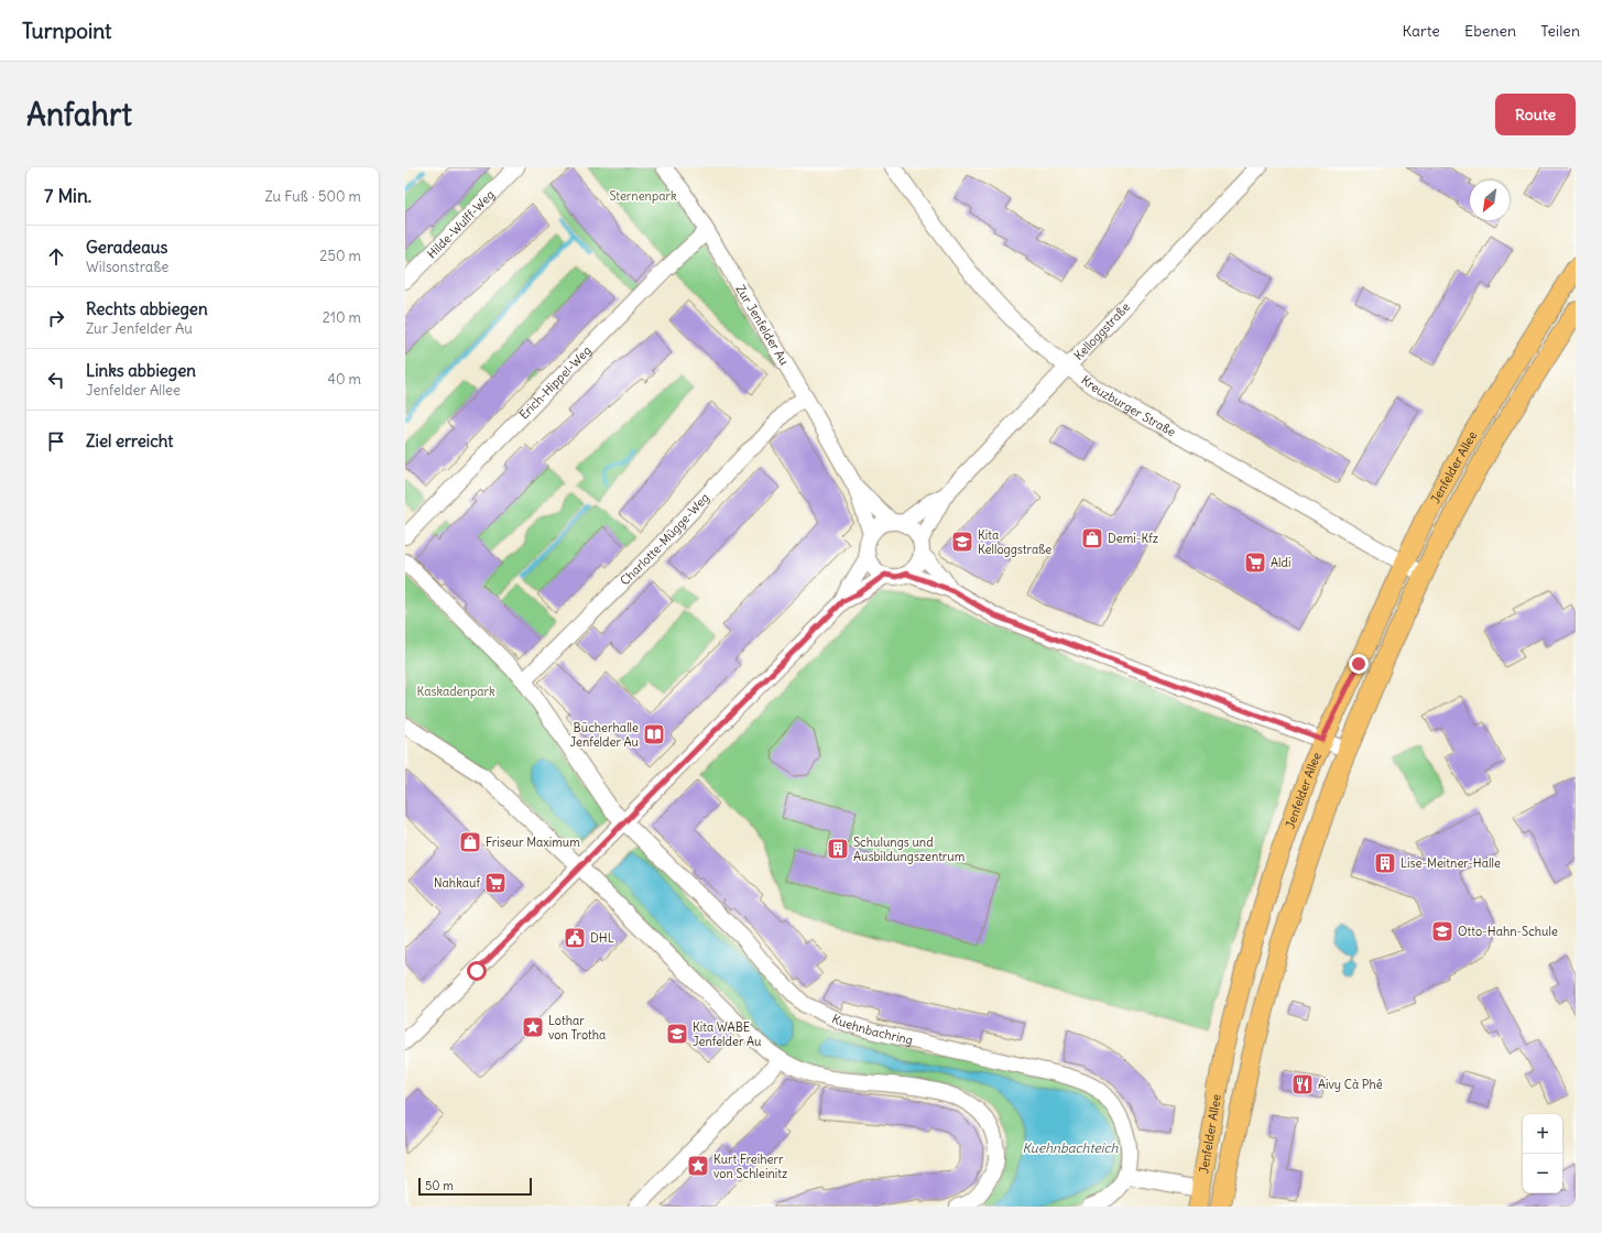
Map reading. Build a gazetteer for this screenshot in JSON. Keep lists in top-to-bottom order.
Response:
{
  "streets": {
    "main road": ["Jenfelder Allee"],
    "street": [
      "Hilde-Wulff-Weg",
      "Zur Jenfelder Au",
      "Kelloggstraße",
      "Erich-Hippel-Weg",
      "Kreuzburger Straße",
      "Charlotte-Mügge-Weg",
      "Kuehnbachring"
    ]
  },
  "crossings": [
    ["Zur Jenfelder Au", "Kelloggstraße"],
    ["Zur Jenfelder Au", "Erich-Hippel-Weg"],
    ["Zur Jenfelder Au", "Charlotte-Mügge-Weg"],
    ["Kelloggstraße", "Kreuzburger Straße"],
    ["Kreuzburger Straße", "Jenfelder Allee"]
  ],
  "water": ["Kuehnbachteich"],
  "parks": ["Sternenpark", "Kaskadenpark"],
  "places": {
    "shop": ["Demi-Kfz", "Friseur Maximum"],
    "school or university": ["Kita Kelloggstraße", "Otto-Hahn-Schule", "Kita WABE Jenfelder Au"],
    "supermarket": ["Aldi", "Nahkauf"],
    "library": ["Bücherhalle Jenfelder Au"],
    "building": ["Schulungs und Ausbildungszentrum", "Lise-Meitner-Halle"],
    "public building": ["DHL"],
    "place": ["Lothar von Trotha", "Kurt Freiherr von Schleinitz"],
    "restaurant": ["Aivy Cà Phê"]
  },
  "scale_bar": "50 m",
  "north": "bottom left",
  "page": {
    "header": "Turnpoint",
    "nav": ["Karte", "Ebenen", "Teilen"],
    "buttons": "Route",
    "title": "Anfahrt",
    "heading": ["7 Min.", "Zu Fuß · 500 m"],
    "list": [
      ["Geradeaus", "Wilsonstraße", "250 m"],
      ["Rechts abbiegen", "Zur Jenfelder Au", "210 m"],
      ["Links abbiegen", "Jenfelder Allee", "40 m"],
      "Ziel erreicht"
    ],
    "map_buttons": ["+", "−"],
    "scale": "50 m"
  }
}
